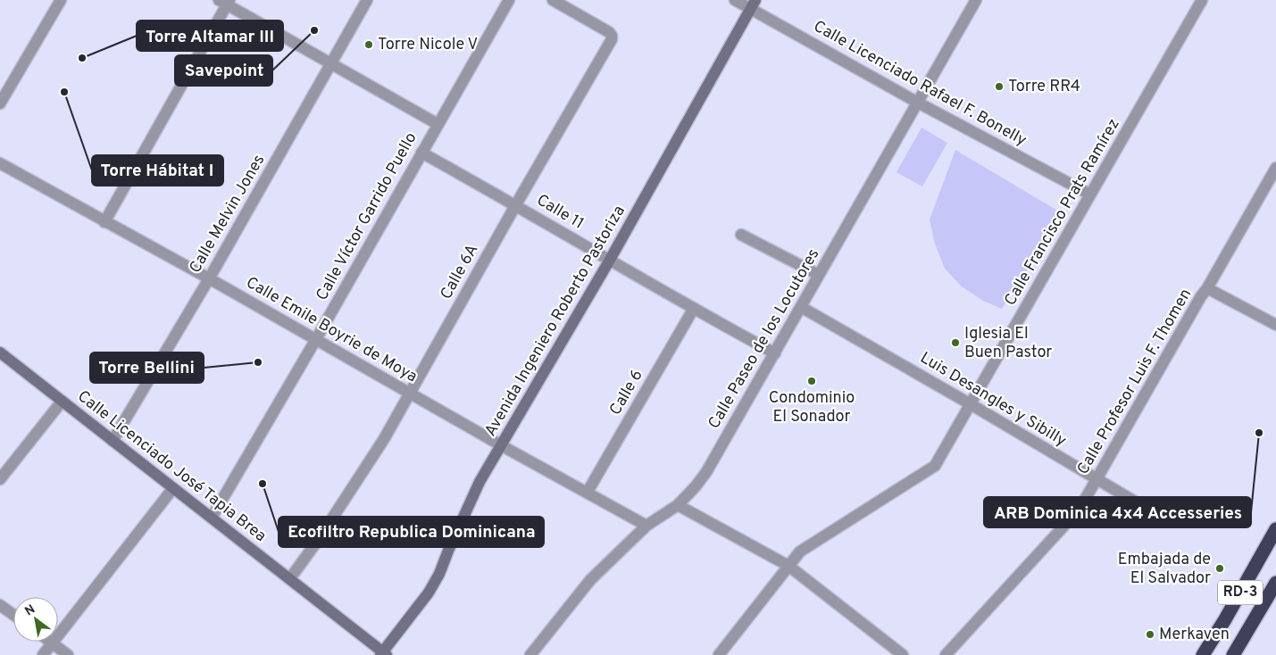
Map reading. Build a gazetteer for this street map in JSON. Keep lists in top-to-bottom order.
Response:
{
  "streets": {
    "highway": ["RD-3"],
    "street": [
      "Calle Licenciado Rafael F. Bonelly",
      "Calle 11",
      "Calle Francisco Prats Ramírez",
      "Calle Melvin Jones",
      "Calle Víctor Garrido Puello",
      "Calle 6A",
      "Avenida Ingeniero Roberto Pastoriza",
      "Calle Emile Boyrie de Moya",
      "Calle Paseo de los Locutores",
      "Calle Profesor Luis F. Thomen",
      "Calle 6",
      "Luis Desangles y Sibilly",
      "Calle Licenciado José Tapia Brea"
    ]
  },
  "crossings": [
    ["Calle Licenciado Rafael F. Bonelly", "Calle Francisco Prats Ramírez"],
    ["Calle Licenciado Rafael F. Bonelly", "Avenida Ingeniero Roberto Pastoriza"],
    ["Calle Licenciado Rafael F. Bonelly", "Calle Paseo de los Locutores"],
    ["Calle 11", "Calle Víctor Garrido Puello"],
    ["Calle 11", "Calle 6A"],
    ["Calle 11", "Avenida Ingeniero Roberto Pastoriza"],
    ["Calle 11", "Calle Paseo de los Locutores"],
    ["Calle 11", "Calle 6"],
    ["Calle Francisco Prats Ramírez", "Luis Desangles y Sibilly"],
    ["Calle Melvin Jones", "Calle Emile Boyrie de Moya"],
    ["Calle Melvin Jones", "Calle Licenciado José Tapia Brea"],
    ["Calle Víctor Garrido Puello", "Calle Emile Boyrie de Moya"],
    ["Calle Víctor Garrido Puello", "Calle Licenciado José Tapia Brea"],
    ["Calle 6A", "Calle Emile Boyrie de Moya"],
    ["Calle 6A", "Calle Licenciado José Tapia Brea"],
    ["Avenida Ingeniero Roberto Pastoriza", "Calle Emile Boyrie de Moya"],
    ["Avenida Ingeniero Roberto Pastoriza", "Calle Licenciado José Tapia Brea"],
    ["Calle Emile Boyrie de Moya", "Calle Paseo de los Locutores"],
    ["Calle Emile Boyrie de Moya", "Calle 6"],
    ["Calle Paseo de los Locutores", "Luis Desangles y Sibilly"],
    ["Calle Profesor Luis F. Thomen", "Luis Desangles y Sibilly"]
  ],
  "places": [
    "Savepoint",
    "Torre Nicole V",
    "Torre Altamar III",
    "Torre RR4",
    "Torre Hábitat I",
    "Iglesia El Buen Pastor",
    "Torre Bellini",
    "Condominio El Sonador",
    "ARB Dominica 4x4 Accesseries",
    "Ecofiltro Republica Dominicana",
    "Embajada de El Salvador",
    "Merkaven"
  ],
  "north": "top left"
}
